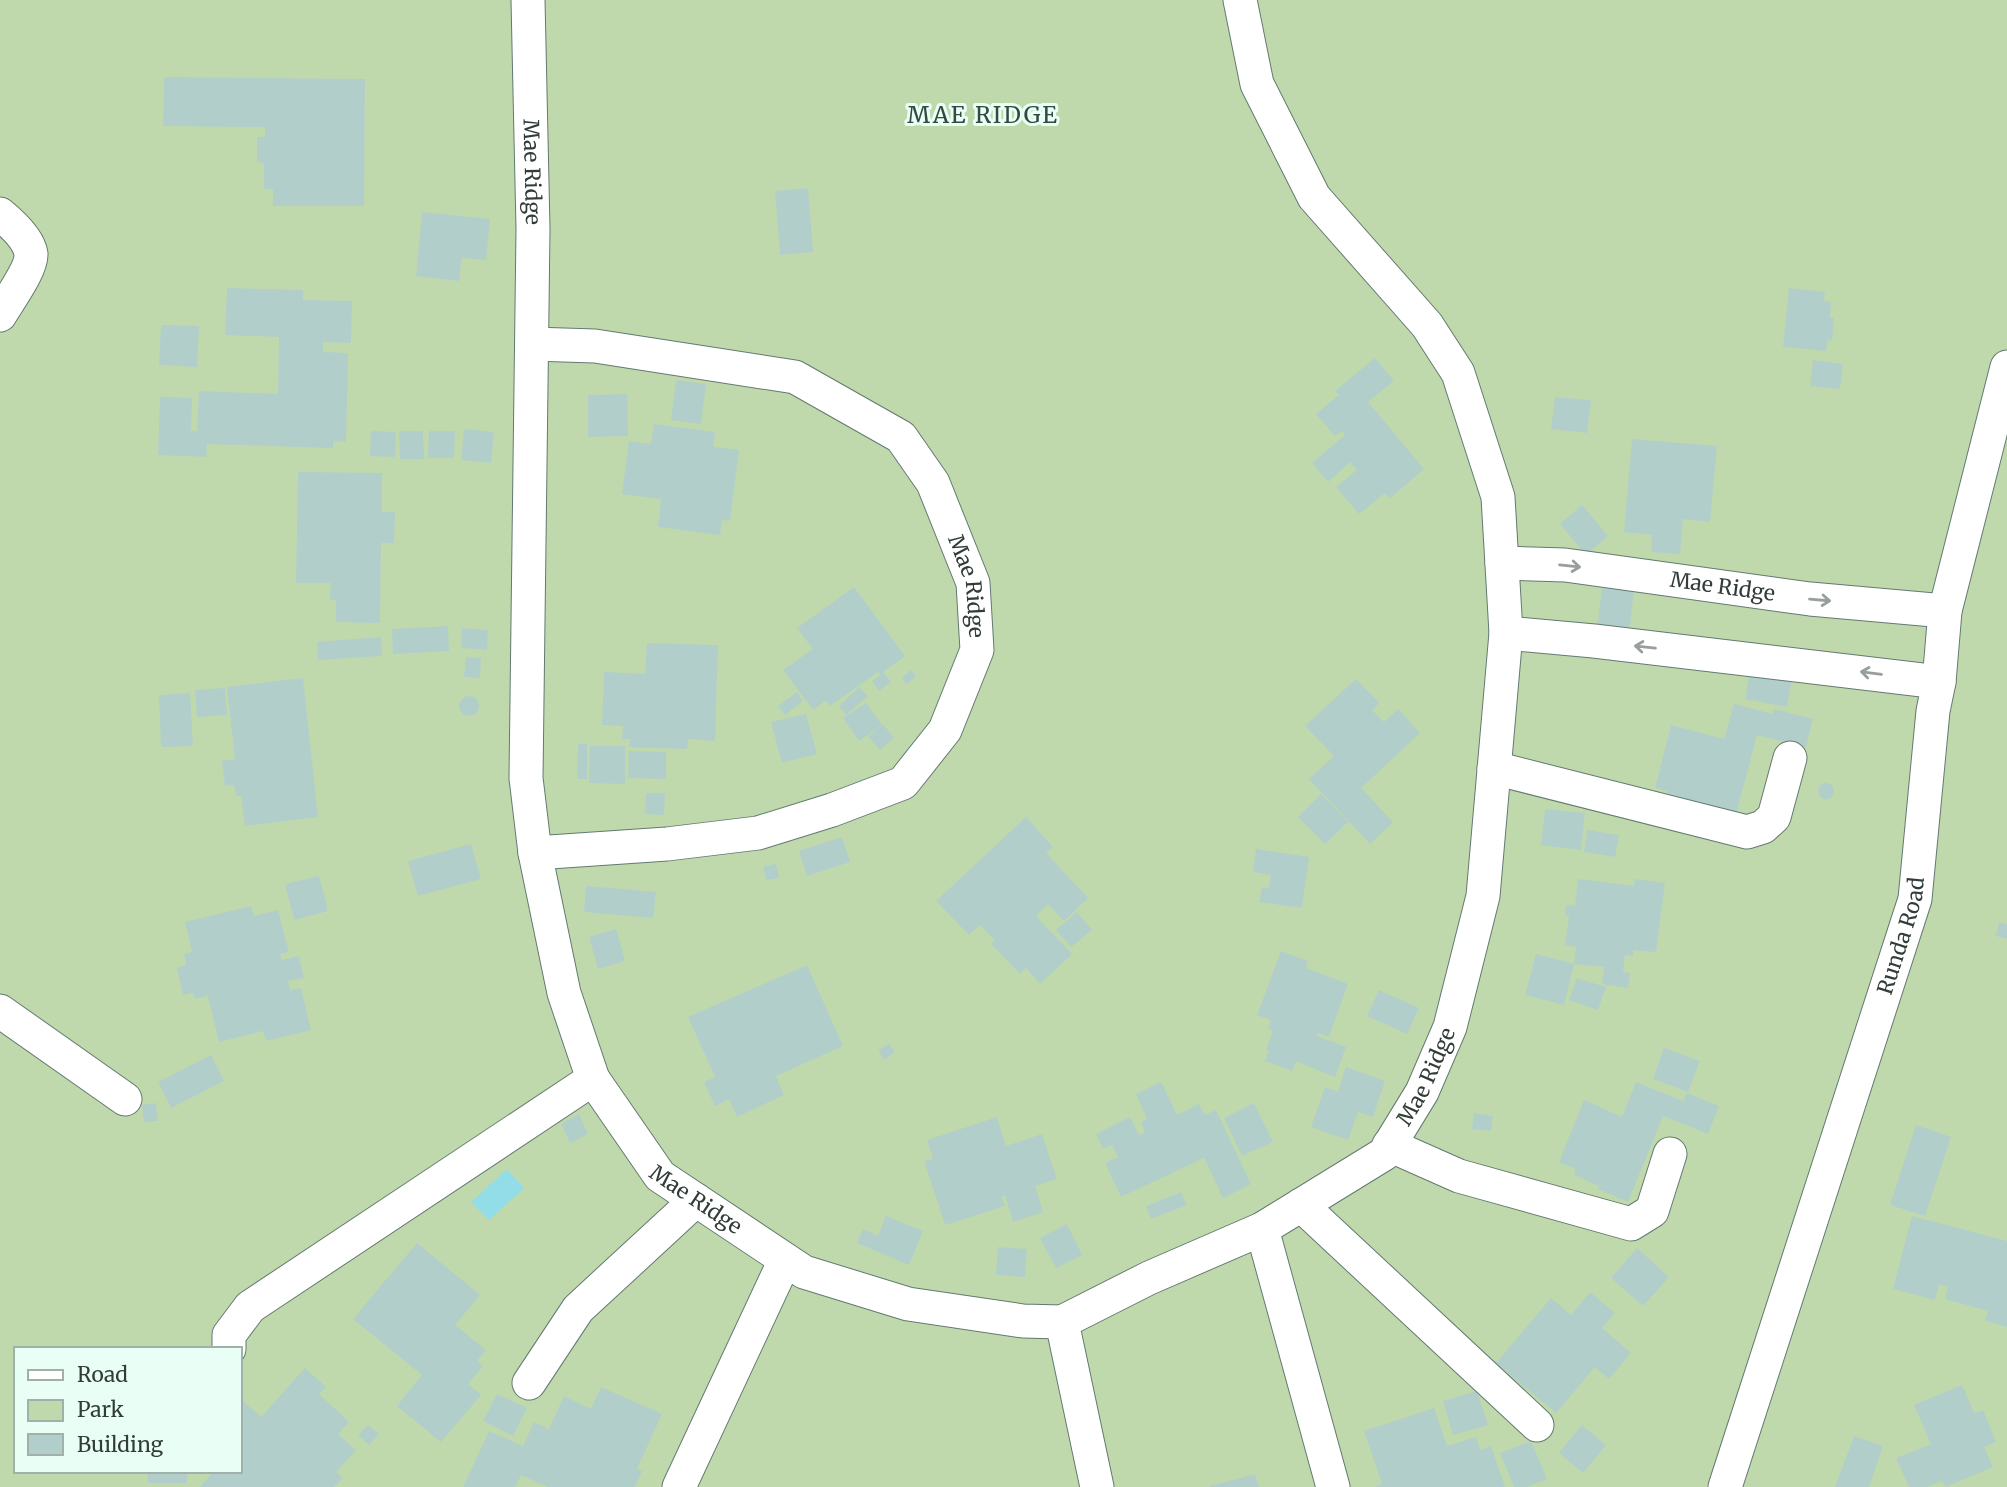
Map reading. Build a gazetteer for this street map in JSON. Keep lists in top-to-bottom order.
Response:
{
  "streets": {
    "street": ["Mae Ridge", "Runda Road"]
  },
  "crossings": [
    ["Mae Ridge", "Runda Road"]
  ],
  "districts": ["MAE RIDGE"],
  "legend": ["Road", "Park", "Building"]
}
